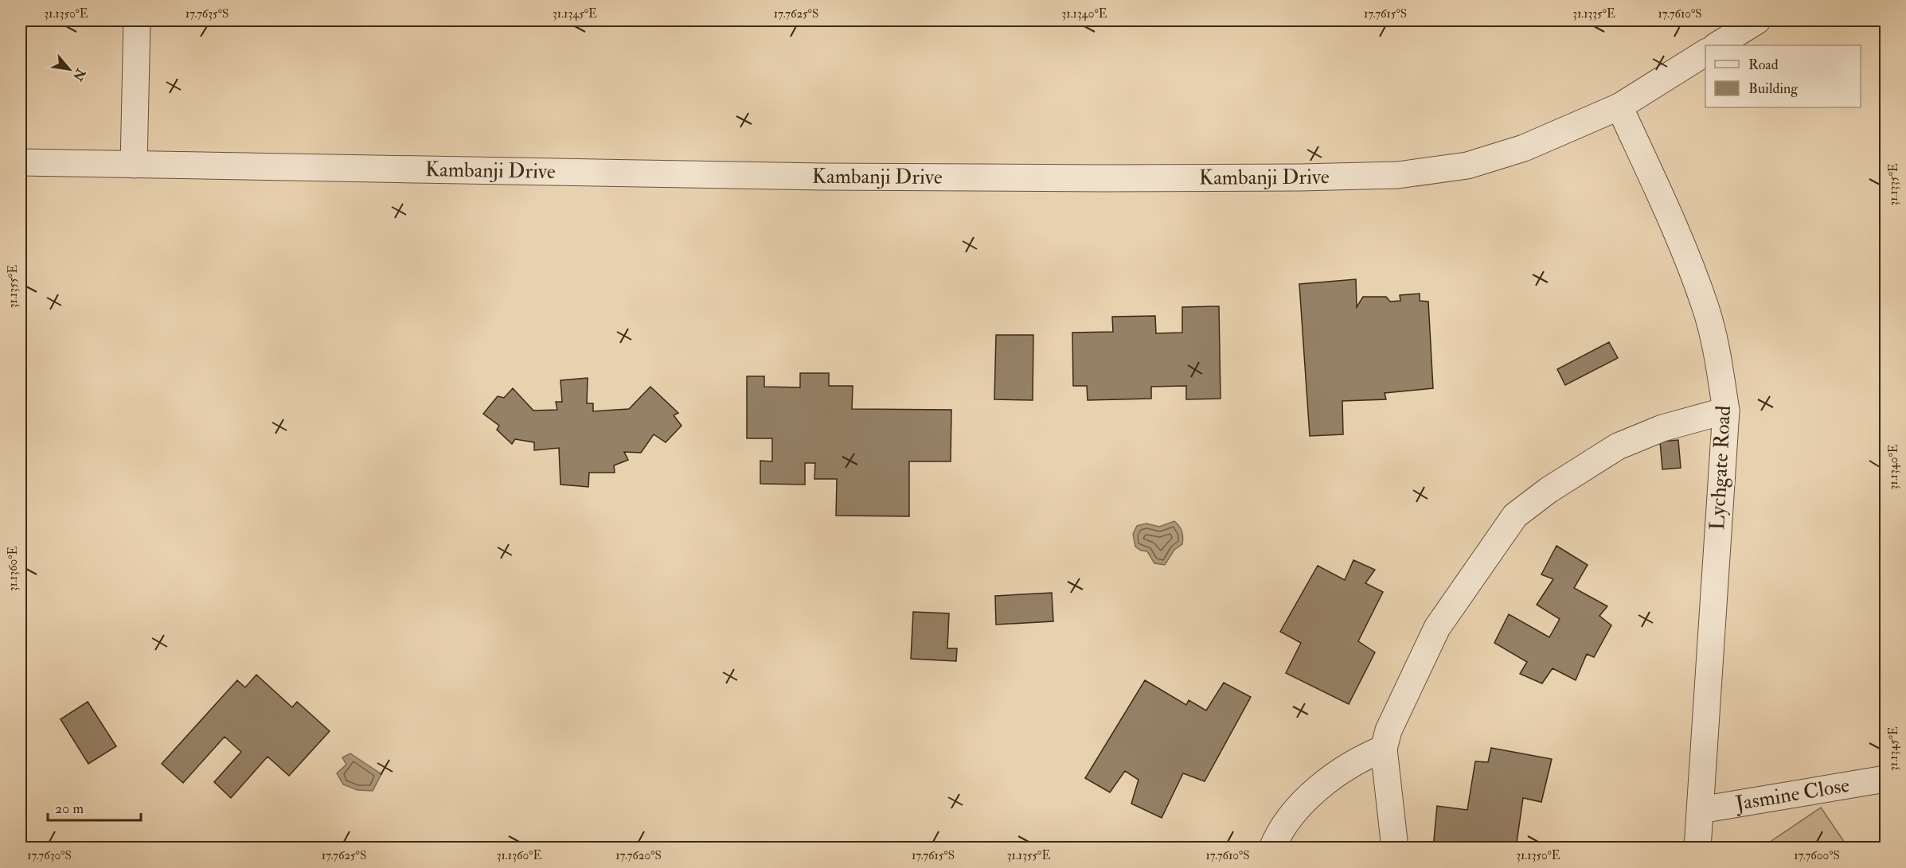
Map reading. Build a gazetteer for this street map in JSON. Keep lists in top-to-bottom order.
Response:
{
  "streets": {
    "street": ["Kambanji Drive", "Lychgate Road", "Jasmine Close"]
  },
  "crossings": [
    ["Kambanji Drive", "Lychgate Road"],
    ["Lychgate Road", "Jasmine Close"]
  ],
  "legend": ["Road", "Building"],
  "scale_bar": "20 m",
  "north": "bottom right",
  "coordinates": [
    "31.1350°E",
    "17.7635°S",
    "31.1345°E",
    "17.7625°S",
    "31.1340°E",
    "17.7615°S",
    "31.1335°E",
    "17.7610°S",
    "31.1355°E",
    "31.1360°E",
    "17.7630°S",
    "17.7620°S",
    "17.7600°S"
  ]
}
